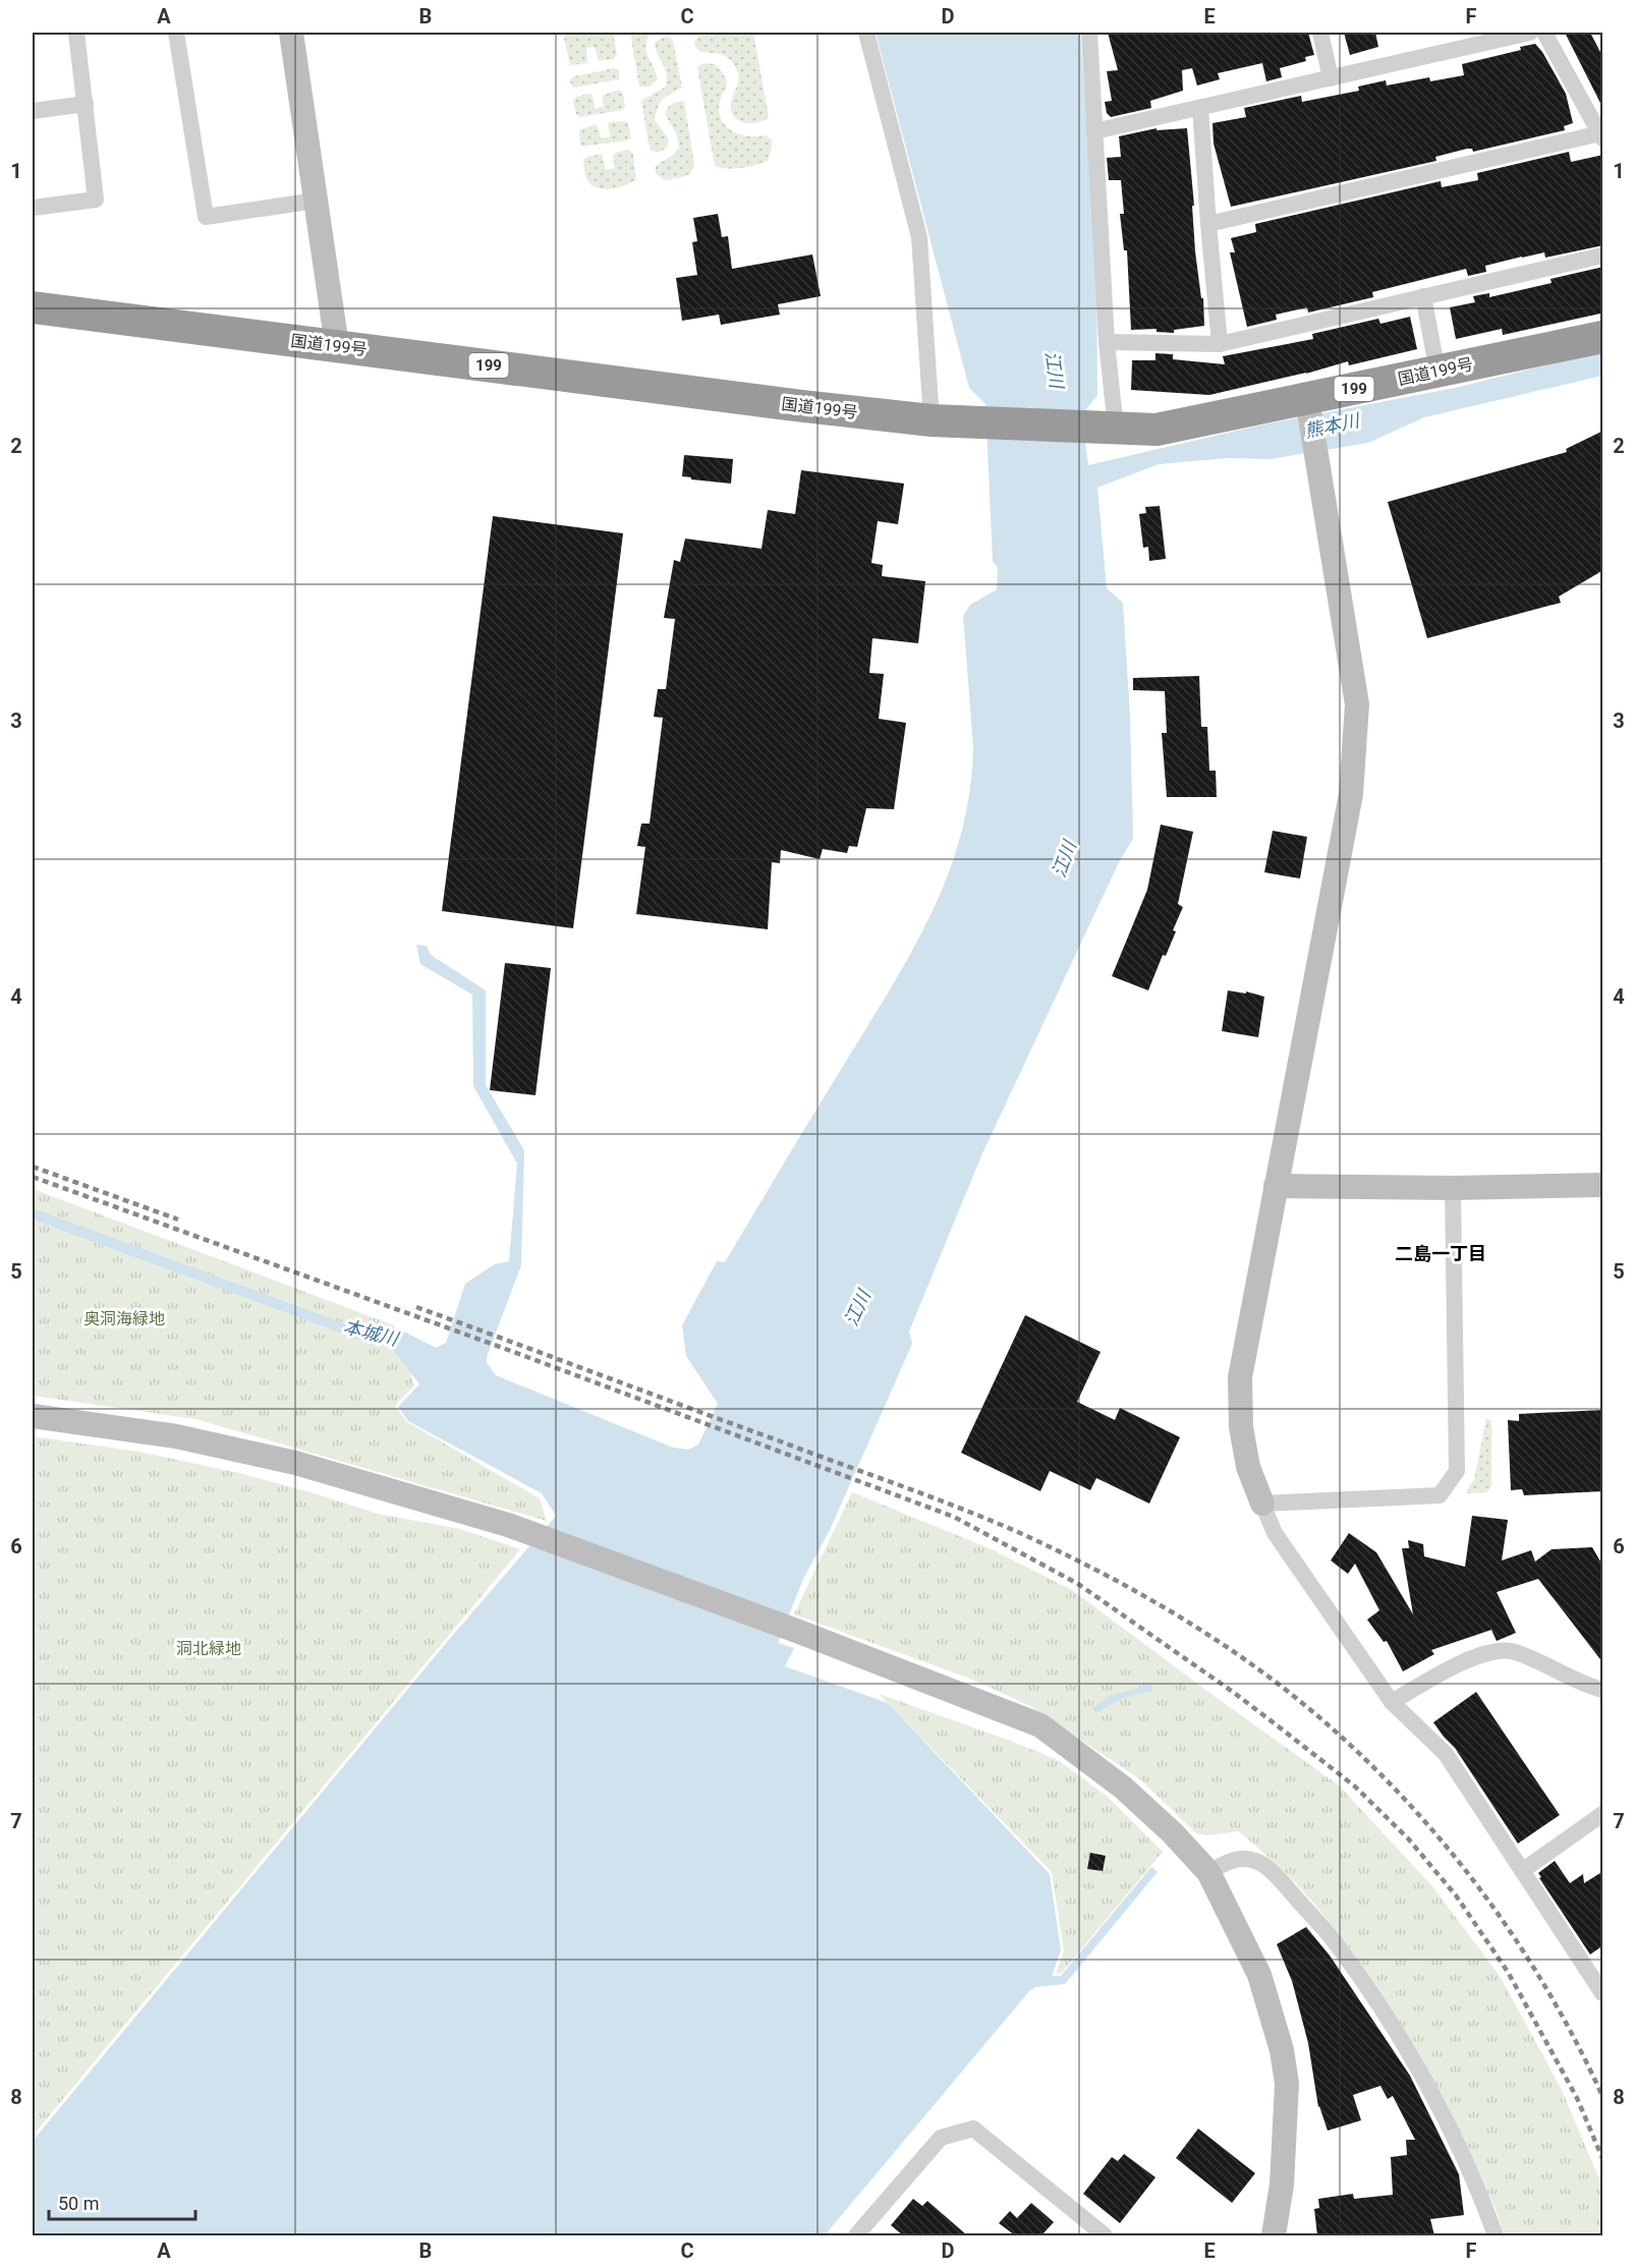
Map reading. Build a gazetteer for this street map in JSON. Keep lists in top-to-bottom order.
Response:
{
  "streets": {
    "highway": ["国道199号", "199"]
  },
  "districts": ["二島一丁目"],
  "water": ["江川", "熊本川", "本城川"],
  "parks": ["奥洞海緑地", "洞北緑地"],
  "scale_bar": "50 m",
  "grid": {
    "columns": [
      "A",
      "B",
      "C",
      "D",
      "E",
      "F"
    ],
    "rows": [
      "1",
      "2",
      "3",
      "4",
      "5",
      "6",
      "7",
      "8"
    ]
  }
}
